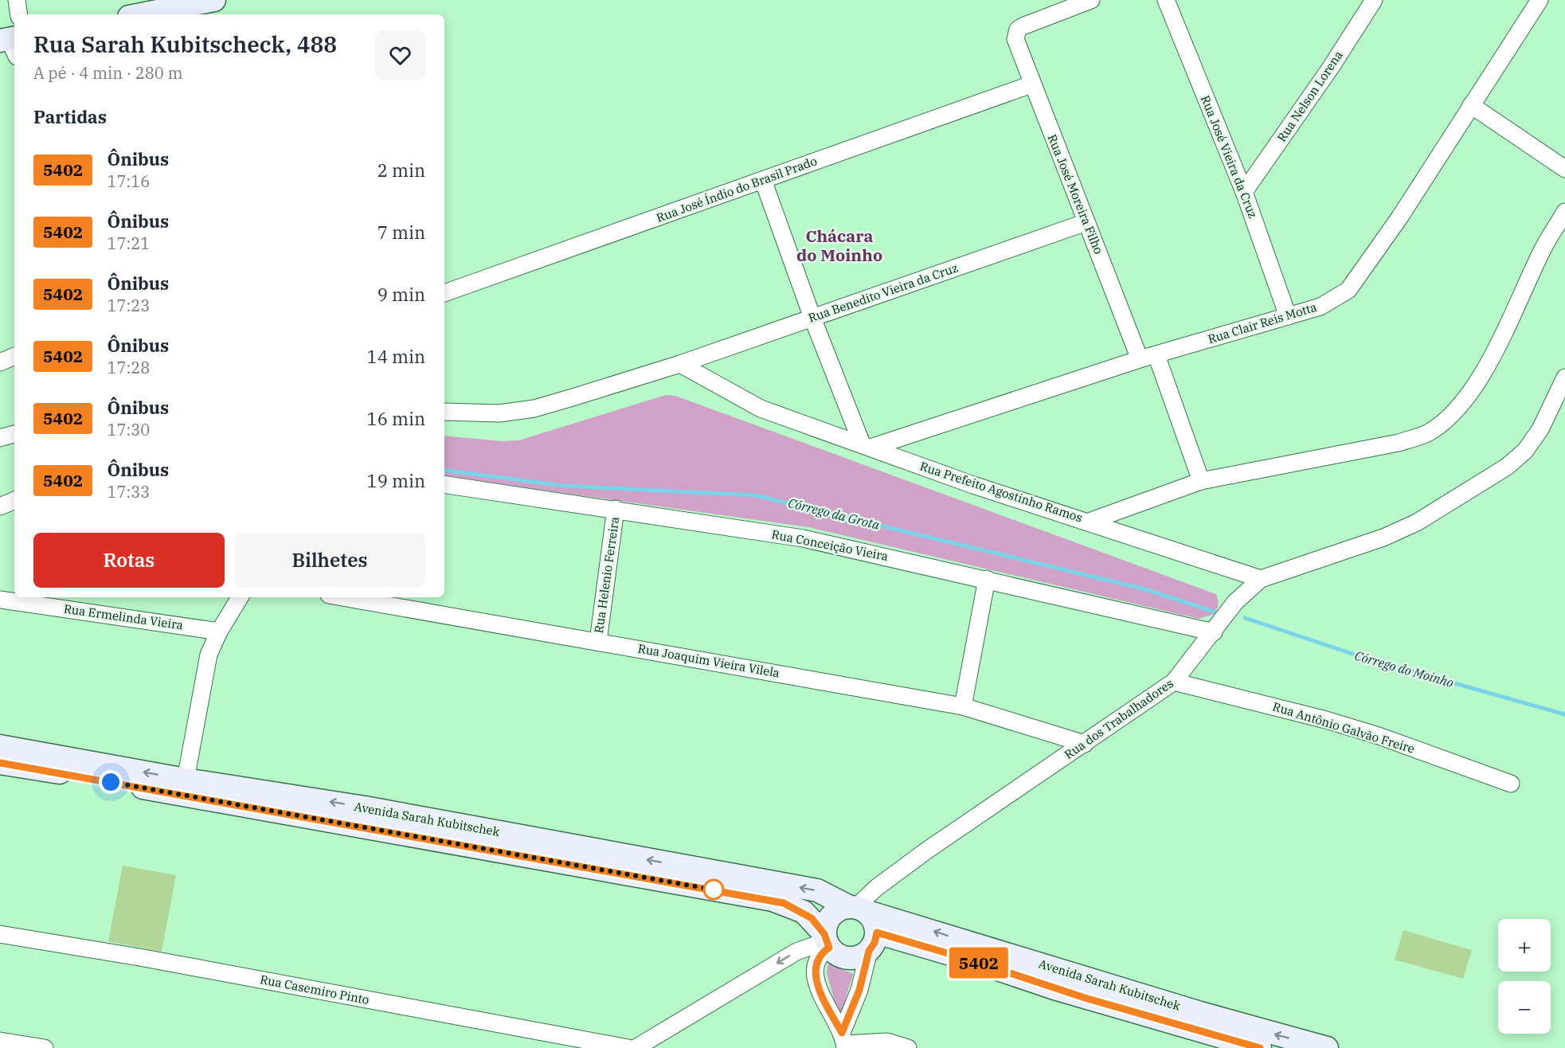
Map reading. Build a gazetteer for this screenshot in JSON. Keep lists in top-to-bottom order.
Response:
{
  "streets": {
    "main road": ["Avenida Sarah Kubitschek"],
    "street": [
      "Rua Nelson Lorena",
      "Rua José Vieira da Cruz",
      "Rua José Índio do Brasil Prado",
      "Rua José Moreira Filho",
      "Rua Benedito Vieira da Cruz",
      "Rua Clair Reis Motta",
      "Rua Prefeito Agostinho Ramos",
      "Rua Conceição Vieira",
      "Rua Helenio Ferreira",
      "Rua Ermelinda Vieira",
      "Rua Joaquim Vieira Vilela",
      "Rua dos Trabalhadores",
      "Rua Antônio Galvão Freire",
      "Rua Casemiro Pinto"
    ]
  },
  "crossings": [
    ["Rua Nelson Lorena", "Rua José Vieira da Cruz"],
    ["Rua José Vieira da Cruz", "Rua Clair Reis Motta"],
    ["Rua José Índio do Brasil Prado", "Rua José Moreira Filho"],
    ["Rua José Moreira Filho", "Rua Benedito Vieira da Cruz"],
    ["Rua José Moreira Filho", "Rua Clair Reis Motta"],
    ["Rua Benedito Vieira da Cruz", "Rua Prefeito Agostinho Ramos"],
    ["Rua Clair Reis Motta", "Rua Prefeito Agostinho Ramos"],
    ["Rua Conceição Vieira", "Rua Helenio Ferreira"],
    ["Rua Conceição Vieira", "Rua dos Trabalhadores"],
    ["Rua Helenio Ferreira", "Rua Joaquim Vieira Vilela"],
    ["Rua Joaquim Vieira Vilela", "Rua dos Trabalhadores"],
    ["Rua dos Trabalhadores", "Rua Antônio Galvão Freire"],
    ["Rua dos Trabalhadores", "Avenida Sarah Kubitschek"]
  ],
  "districts": ["Chácara do Moinho"],
  "water": ["Córrego da Grota", "Córrego do Moinho"],
  "lines": ["bus line 5402"],
  "page": {
    "on_map": "5402",
    "heading": [
      ["Rua Sarah Kubitscheck, 488", "A pé · 4 min · 280 m"],
      "Partidas"
    ],
    "list": [
      {
        "mark": "5402",
        "name": "Ônibus",
        "note": "17:16",
        "value": "2 min"
      },
      {
        "mark": "5402",
        "name": "Ônibus",
        "note": "17:21",
        "value": "7 min"
      },
      {
        "mark": "5402",
        "name": "Ônibus",
        "note": "17:23",
        "value": "9 min"
      },
      {
        "mark": "5402",
        "name": "Ônibus",
        "note": "17:28",
        "value": "14 min"
      },
      {
        "mark": "5402",
        "name": "Ônibus",
        "note": "17:30",
        "value": "16 min"
      },
      {
        "mark": "5402",
        "name": "Ônibus",
        "note": "17:33",
        "value": "19 min"
      }
    ],
    "buttons": ["Rotas", "Bilhetes"],
    "map_buttons": ["+", "−"]
  }
}
